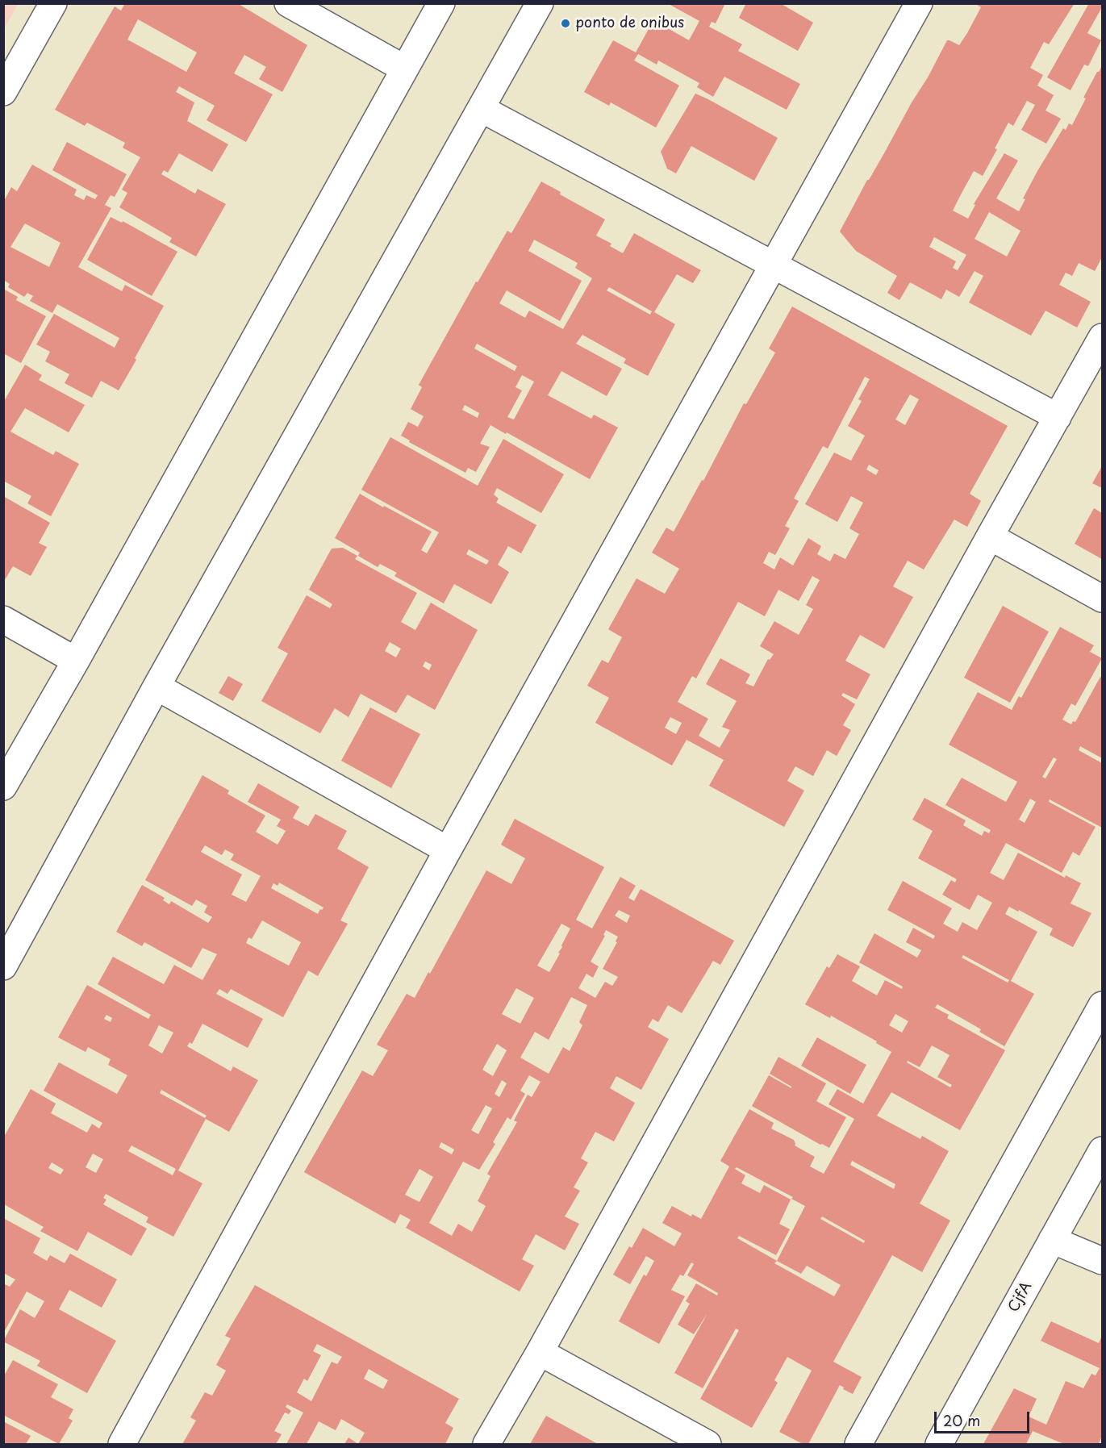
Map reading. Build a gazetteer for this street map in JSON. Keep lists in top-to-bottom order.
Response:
{
  "streets": {
    "street": ["CjfA"]
  },
  "places": ["ponto de onibus"],
  "scale_bar": "20 m"
}
